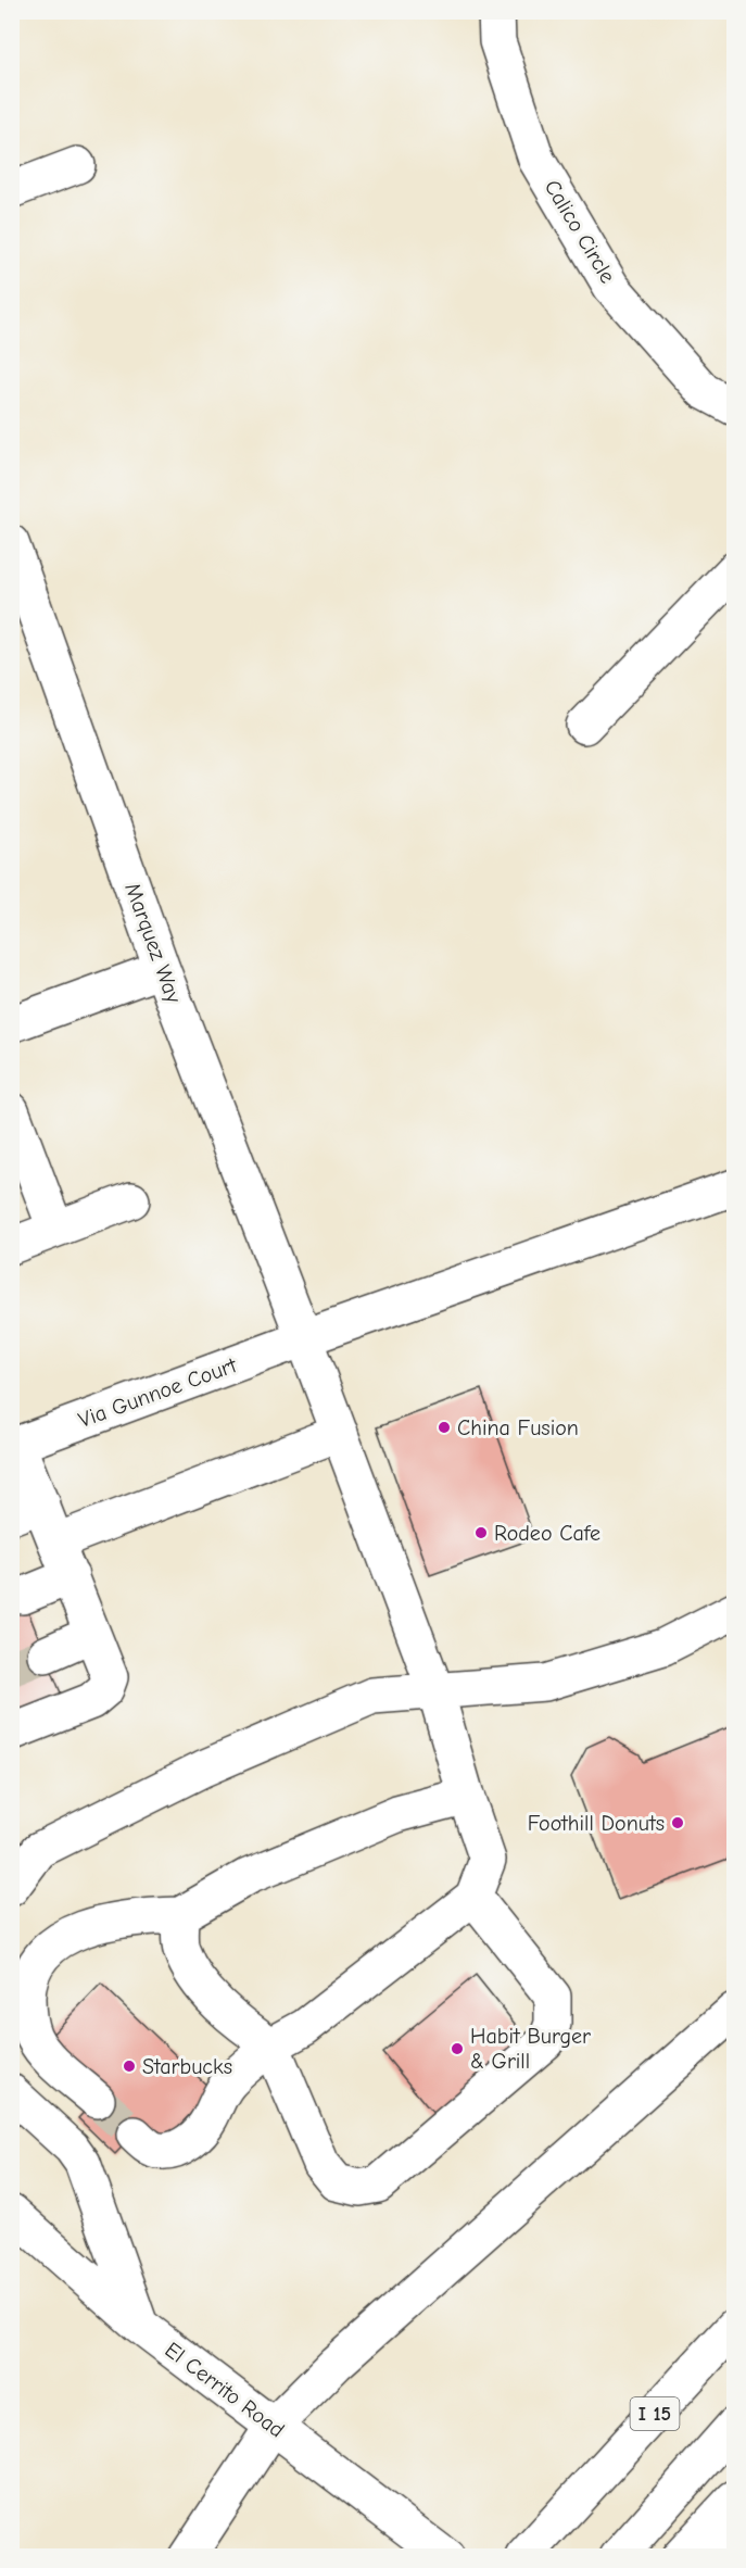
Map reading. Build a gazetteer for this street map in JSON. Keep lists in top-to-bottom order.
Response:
{
  "streets": {
    "main road": [
      "Calico Circle",
      "Marquez Way",
      "Via Gunnoe Court",
      "El Cerrito Road",
      "I 15"
    ]
  },
  "crossings": [
    ["Marquez Way", "Via Gunnoe Court"]
  ],
  "places": [
    "China Fusion",
    "Rodeo Cafe",
    "Foothill Donuts",
    "Habit Burger & Grill",
    "Starbucks"
  ]
}
